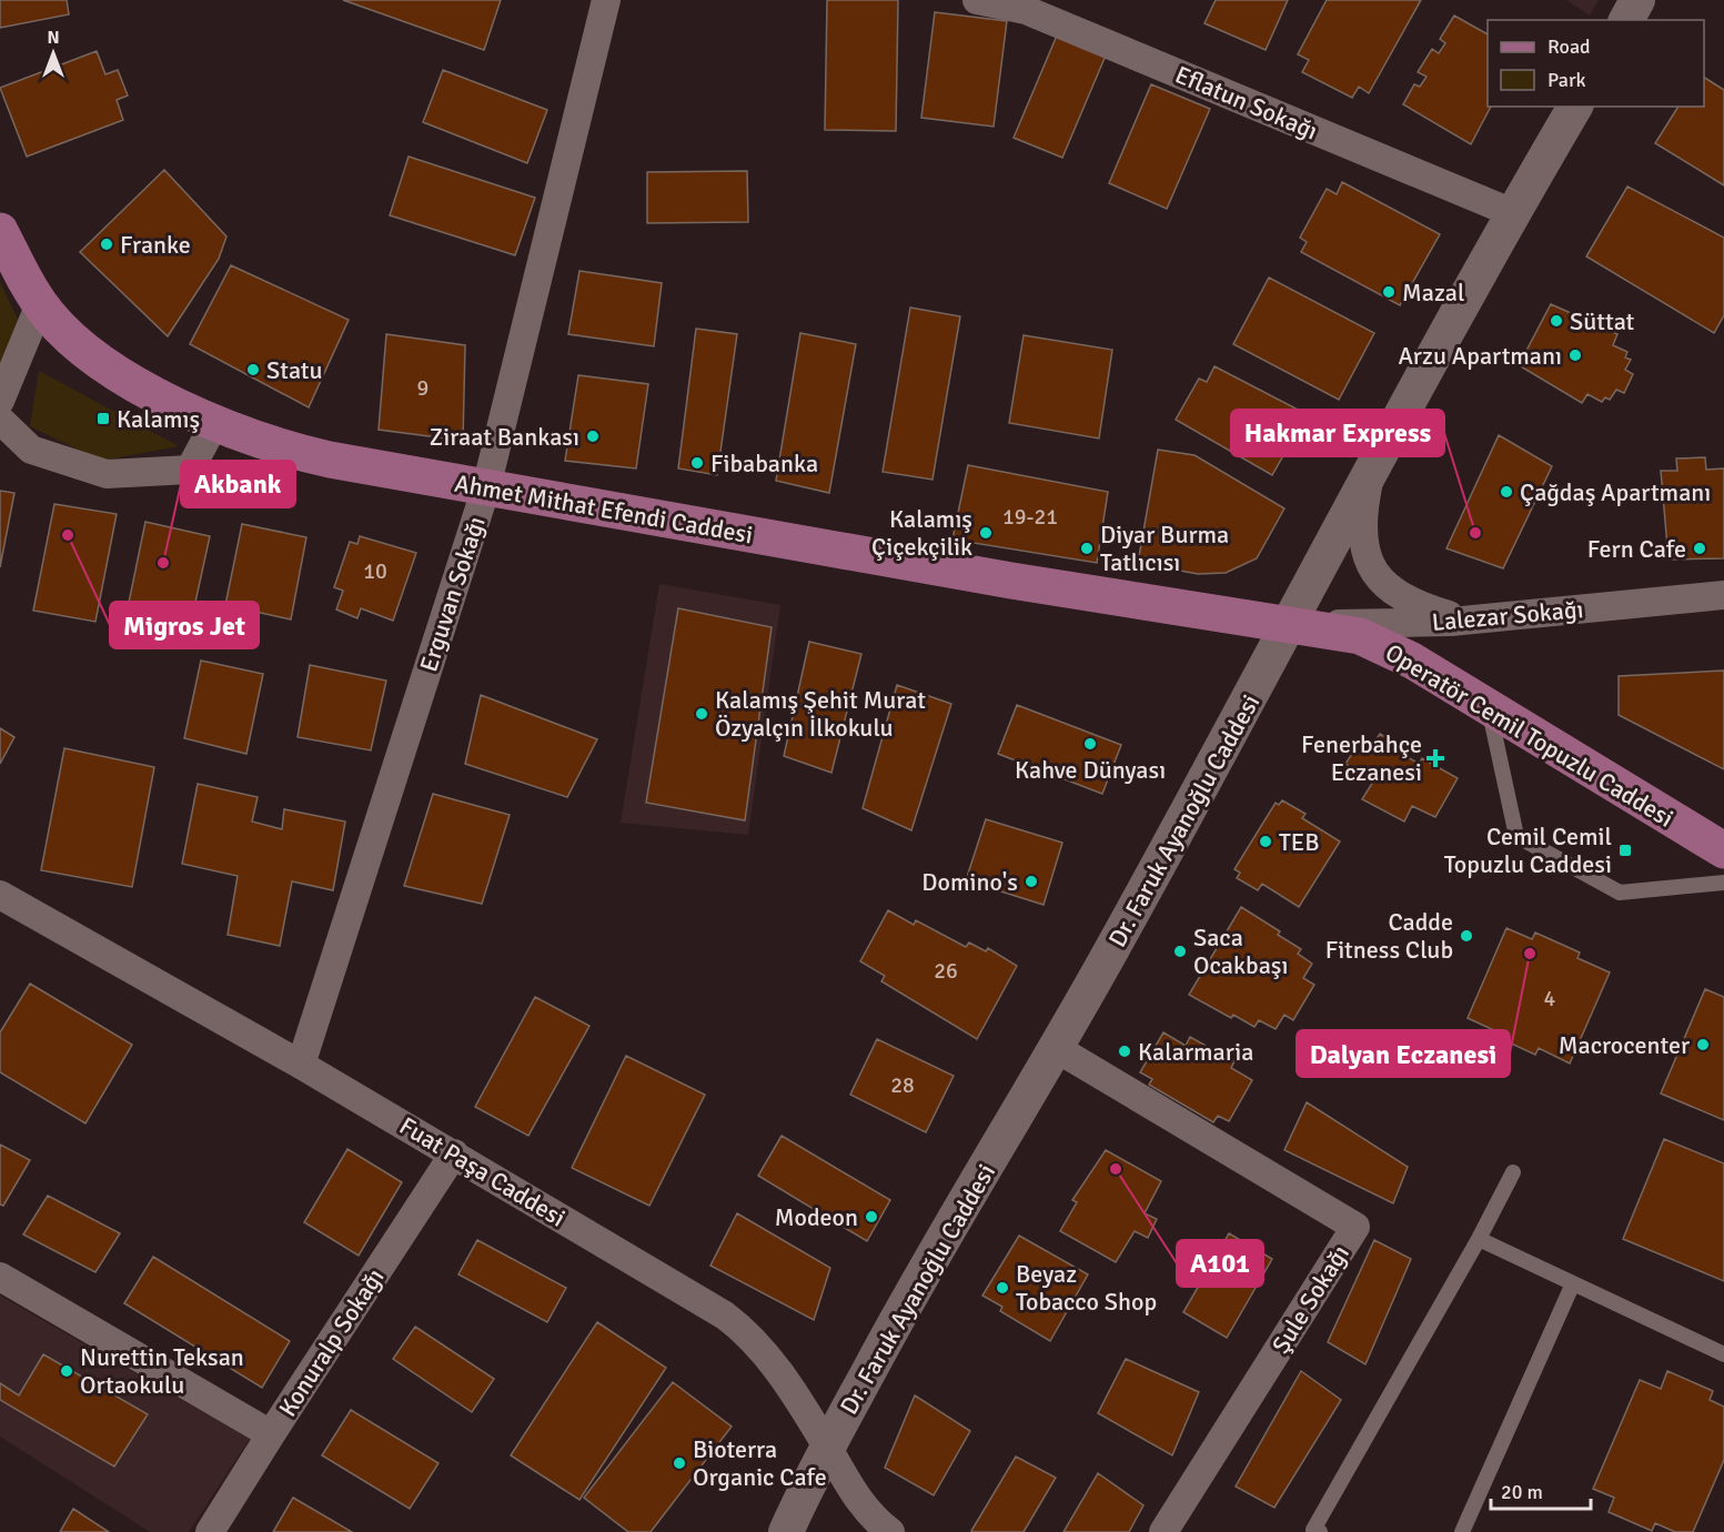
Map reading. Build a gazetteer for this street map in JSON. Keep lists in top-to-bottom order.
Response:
{
  "streets": {
    "main road": ["Ahmet Mithat Efendi Caddesi", "Operatör Cemil Topuzlu Caddesi"],
    "street": [
      "Eflatun Sokağı",
      "Erguvan Sokağı",
      "Lalezar Sokağı",
      "Dr. Faruk Ayanoğlu Caddesi",
      "Fuat Paşa Caddesi",
      "Şule Sokağı",
      "Konuralp Sokağı"
    ]
  },
  "crossings": [
    ["Eflatun Sokağı", "Dr. Faruk Ayanoğlu Caddesi"],
    ["Ahmet Mithat Efendi Caddesi", "Erguvan Sokağı"],
    ["Ahmet Mithat Efendi Caddesi", "Lalezar Sokağı"],
    ["Ahmet Mithat Efendi Caddesi", "Operatör Cemil Topuzlu Caddesi"],
    ["Ahmet Mithat Efendi Caddesi", "Dr. Faruk Ayanoğlu Caddesi"],
    ["Erguvan Sokağı", "Fuat Paşa Caddesi"],
    ["Lalezar Sokağı", "Operatör Cemil Topuzlu Caddesi"],
    ["Lalezar Sokağı", "Dr. Faruk Ayanoğlu Caddesi"],
    ["Operatör Cemil Topuzlu Caddesi", "Dr. Faruk Ayanoğlu Caddesi"],
    ["Dr. Faruk Ayanoğlu Caddesi", "Fuat Paşa Caddesi"],
    ["Dr. Faruk Ayanoğlu Caddesi", "Şule Sokağı"],
    ["Fuat Paşa Caddesi", "Konuralp Sokağı"]
  ],
  "places": {
    "other": [
      "Franke",
      "Mazal",
      "Süttat",
      "Arzu Apartmanı",
      "Statu",
      "Ziraat Bankası",
      "Fibabanka",
      "Çağdaş Apartmanı",
      "Kalamış Çiçekçilik",
      "Hakmar Express",
      "Migros Jet",
      "Diyar Burma Tatlıcısı",
      "Fern Cafe",
      "Akbank",
      "Kalamış Şehit Murat Özyalçın İlkokulu",
      "Kahve Dünyası",
      "TEB",
      "Domino's",
      "Cadde Fitness Club",
      "Saca Ocakbaşı",
      "Dalyan Eczanesi",
      "Macrocenter",
      "Kalarmaria",
      "A101",
      "Modeon",
      "Beyaz Tobacco Shop",
      "Nurettin Teksan Ortaokulu",
      "Bioterra Organic Cafe"
    ],
    "transit": ["Kalamış", "Cemil Cemil Topuzlu Caddesi"],
    "health": ["Fenerbahçe Eczanesi"]
  },
  "house_numbers": [
    "9",
    "19-21",
    "10",
    "26",
    "4",
    "28"
  ],
  "legend": ["Road", "Park"],
  "scale_bar": "20 m",
  "north": "top"
}
